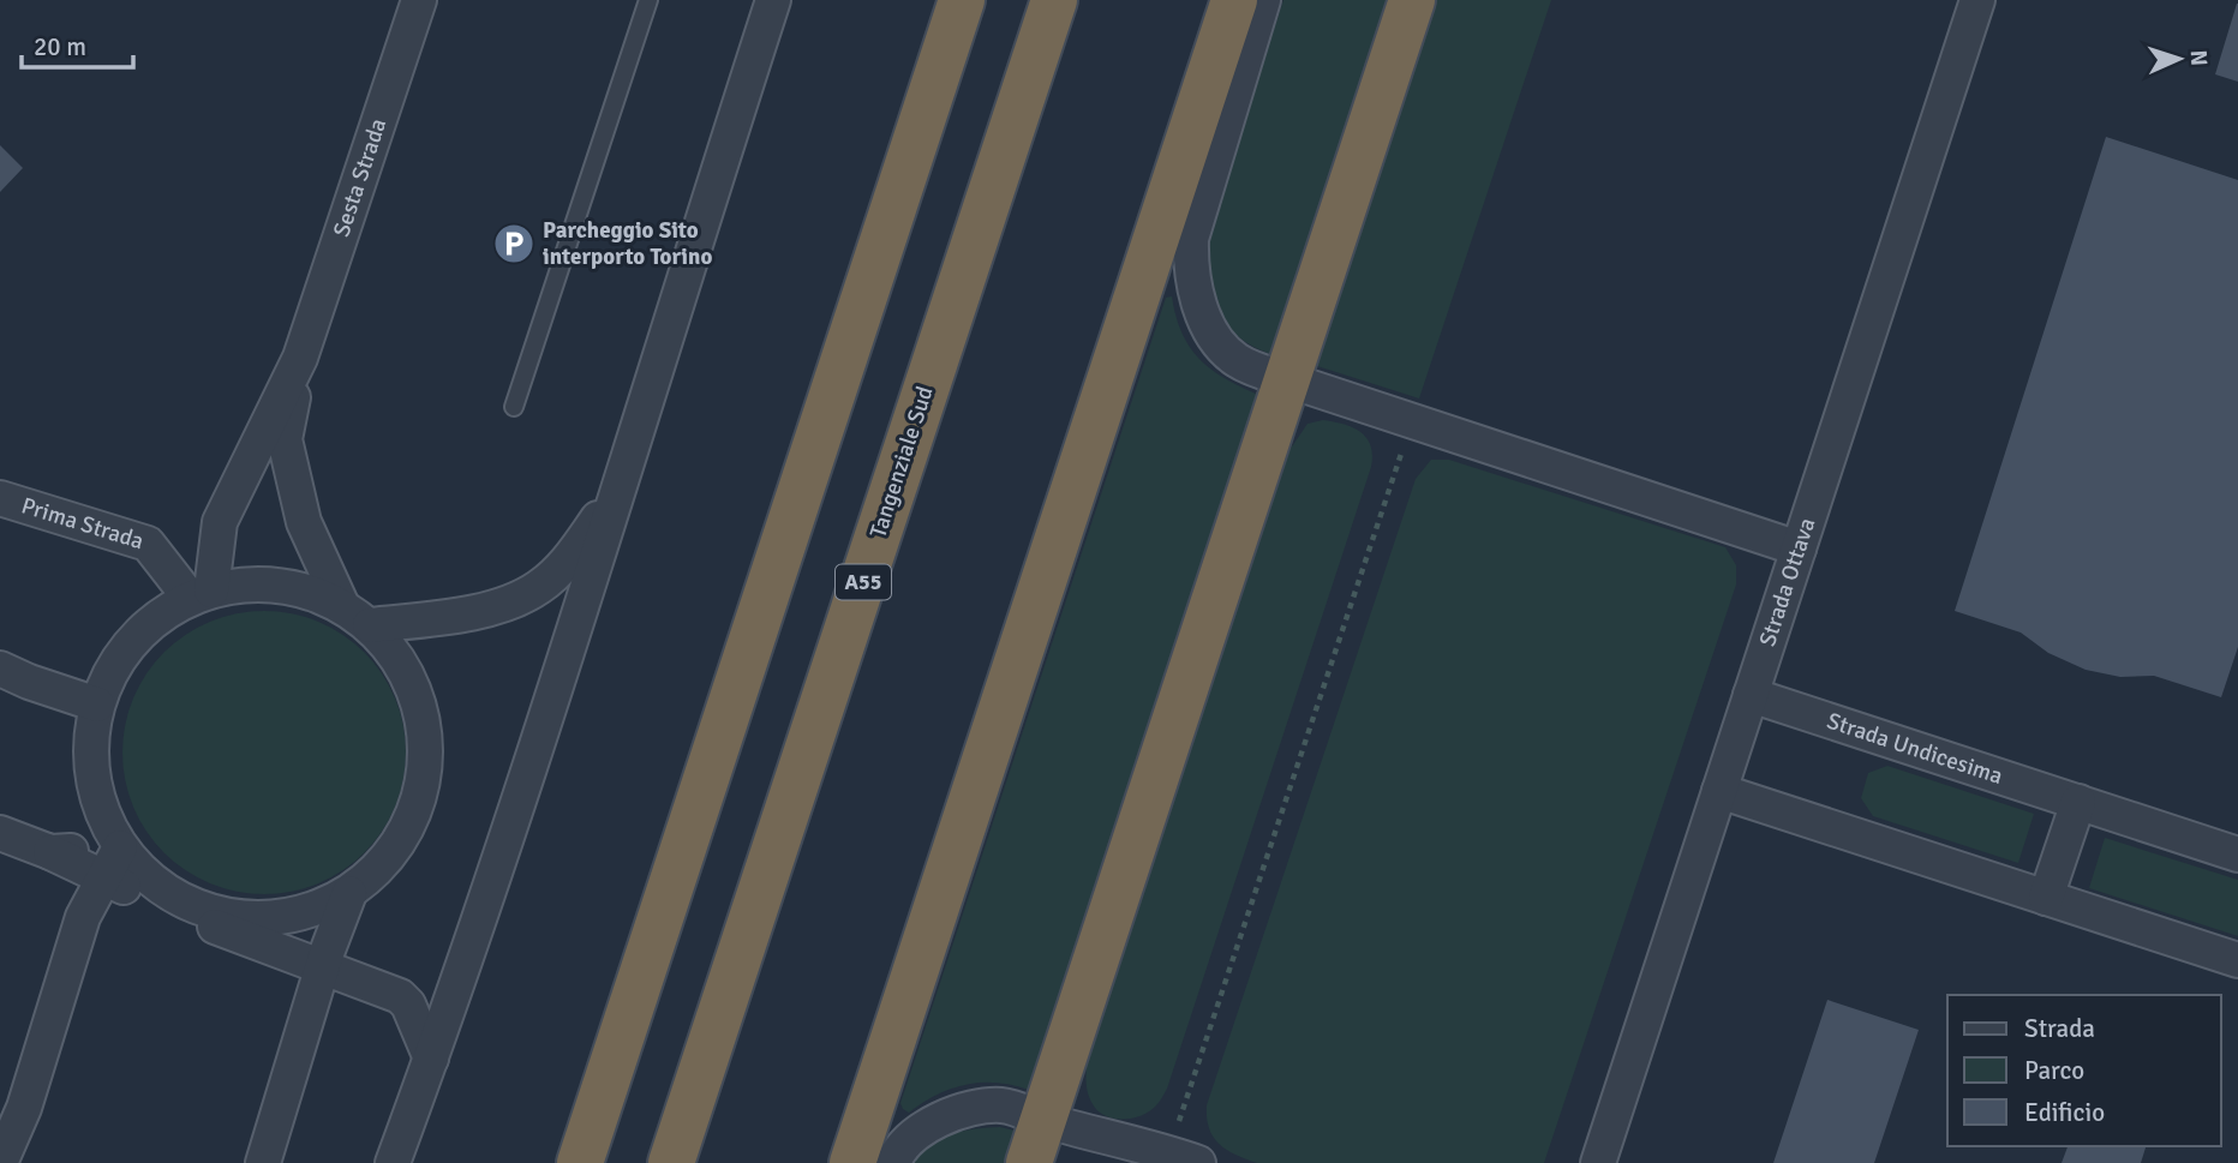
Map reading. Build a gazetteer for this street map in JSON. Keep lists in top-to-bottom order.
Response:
{
  "streets": {
    "highway": ["Tangenziale Sud", "A55"],
    "street": [
      "Sesta Strada",
      "Prima Strada",
      "Strada Ottava",
      "Strada Undicesima"
    ]
  },
  "crossings": [
    ["Sesta Strada", "Prima Strada"],
    ["Strada Ottava", "Strada Undicesima"]
  ],
  "places": {
    "parking": ["Parcheggio Sito interporto Torino"]
  },
  "legend": ["Strada", "Parco", "Edificio"],
  "scale_bar": "20 m",
  "north": "right"
}
